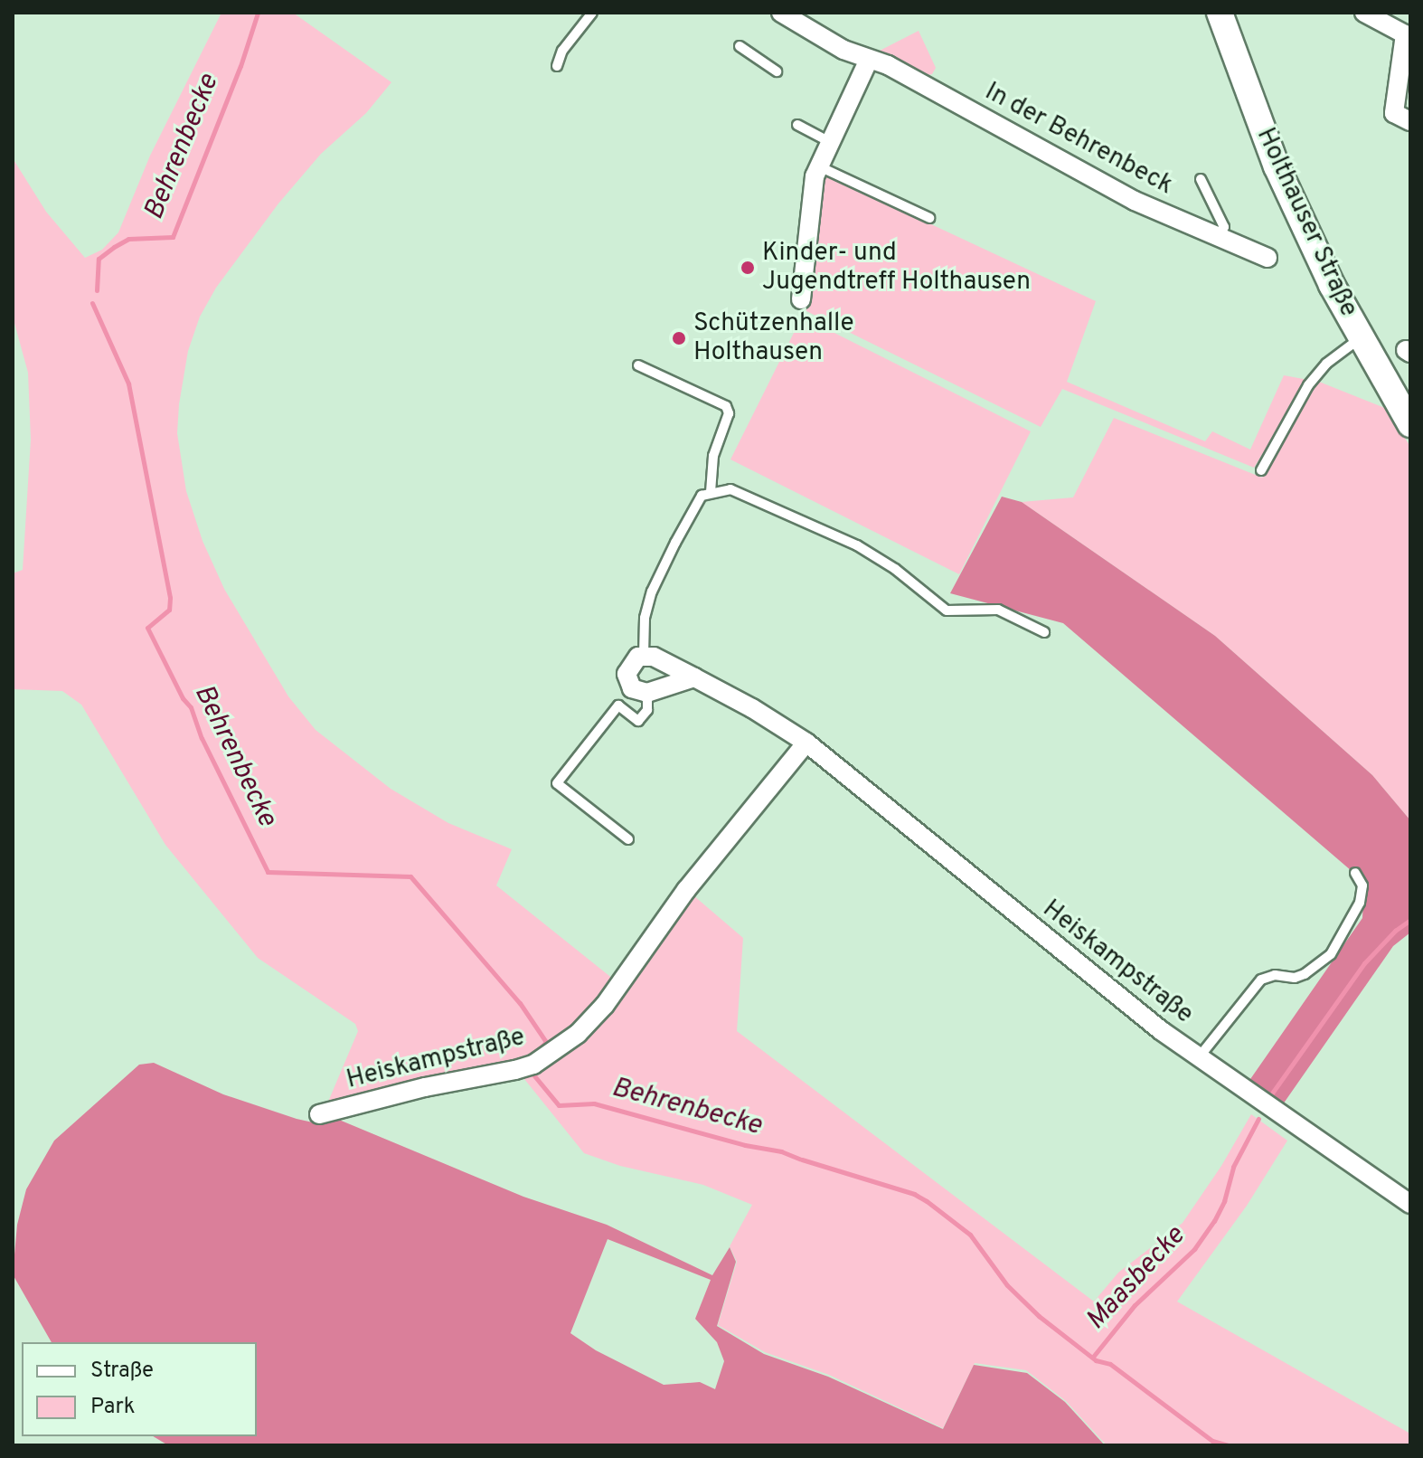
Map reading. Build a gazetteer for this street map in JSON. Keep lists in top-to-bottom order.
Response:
{
  "streets": {
    "street": ["In der Behrenbeck", "Holthauser Straße", "Heiskampstraße"]
  },
  "water": ["Behrenbecke", "Maasbecke"],
  "places": ["Kinder- und Jugendtreff Holthausen", "Schützenhalle Holthausen"],
  "legend": ["Straße", "Park"]
}
